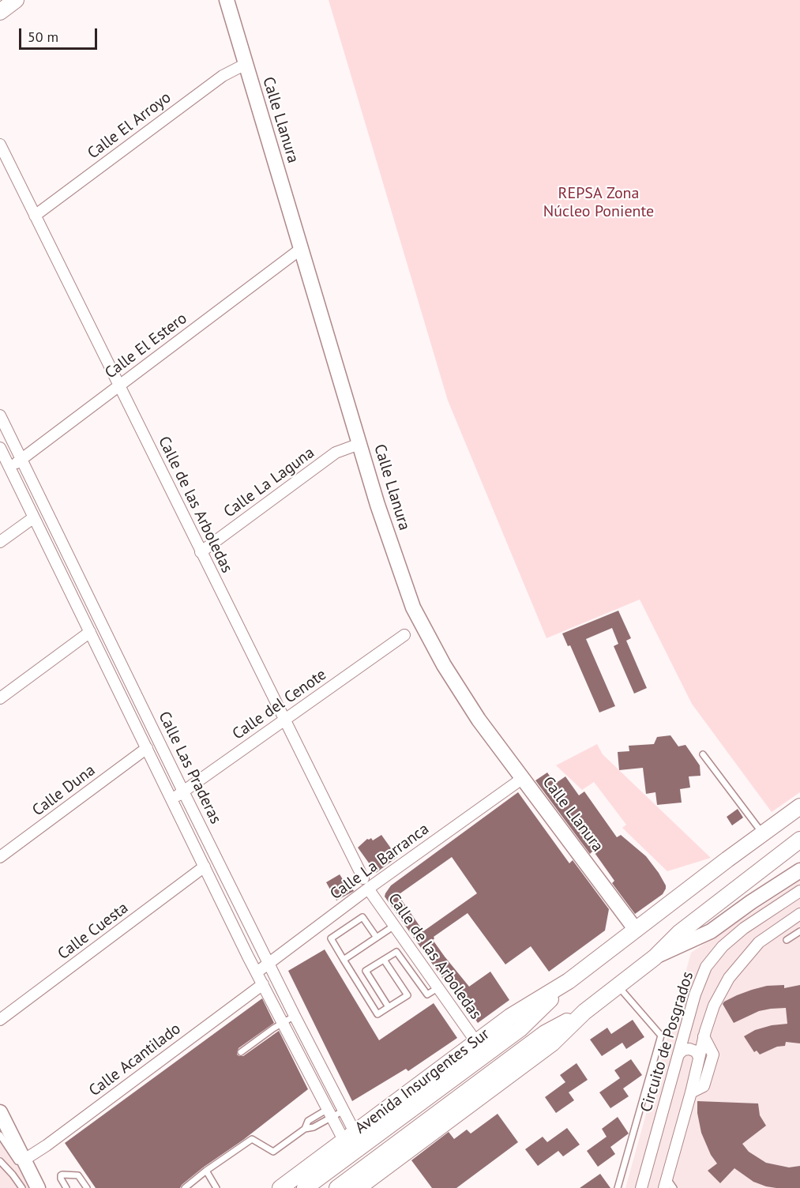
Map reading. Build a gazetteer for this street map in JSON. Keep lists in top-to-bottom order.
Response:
{
  "streets": {
    "main road": ["Avenida Insurgentes Sur"],
    "street": [
      "Calle Llanura",
      "Calle El Arroyo",
      "Calle El Estero",
      "Calle La Laguna",
      "Calle de las Arboledas",
      "Calle del Cenote",
      "Calle Las Praderas",
      "Calle Duna",
      "Calle La Barranca",
      "Calle Cuesta",
      "Circuito de Posgrados",
      "Calle Acantilado"
    ]
  },
  "crossings": [
    ["Calle Llanura", "Calle El Arroyo"],
    ["Calle Llanura", "Calle El Estero"],
    ["Calle Llanura", "Calle La Laguna"],
    ["Calle Llanura", "Calle La Barranca"],
    ["Calle Llanura", "Avenida Insurgentes Sur"],
    ["Calle El Arroyo", "Calle de las Arboledas"],
    ["Calle El Estero", "Calle de las Arboledas"],
    ["Calle El Estero", "Calle Las Praderas"],
    ["Calle La Laguna", "Calle de las Arboledas"],
    ["Calle de las Arboledas", "Calle del Cenote"],
    ["Calle de las Arboledas", "Calle La Barranca"],
    ["Calle de las Arboledas", "Avenida Insurgentes Sur"],
    ["Calle del Cenote", "Calle Las Praderas"],
    ["Calle Las Praderas", "Calle Duna"],
    ["Calle Las Praderas", "Calle La Barranca"],
    ["Calle Las Praderas", "Calle Cuesta"],
    ["Calle Las Praderas", "Calle Acantilado"],
    ["Calle Las Praderas", "Avenida Insurgentes Sur"]
  ],
  "parks": ["REPSA Zona Núcleo Poniente"],
  "scale_bar": "50 m"
}
